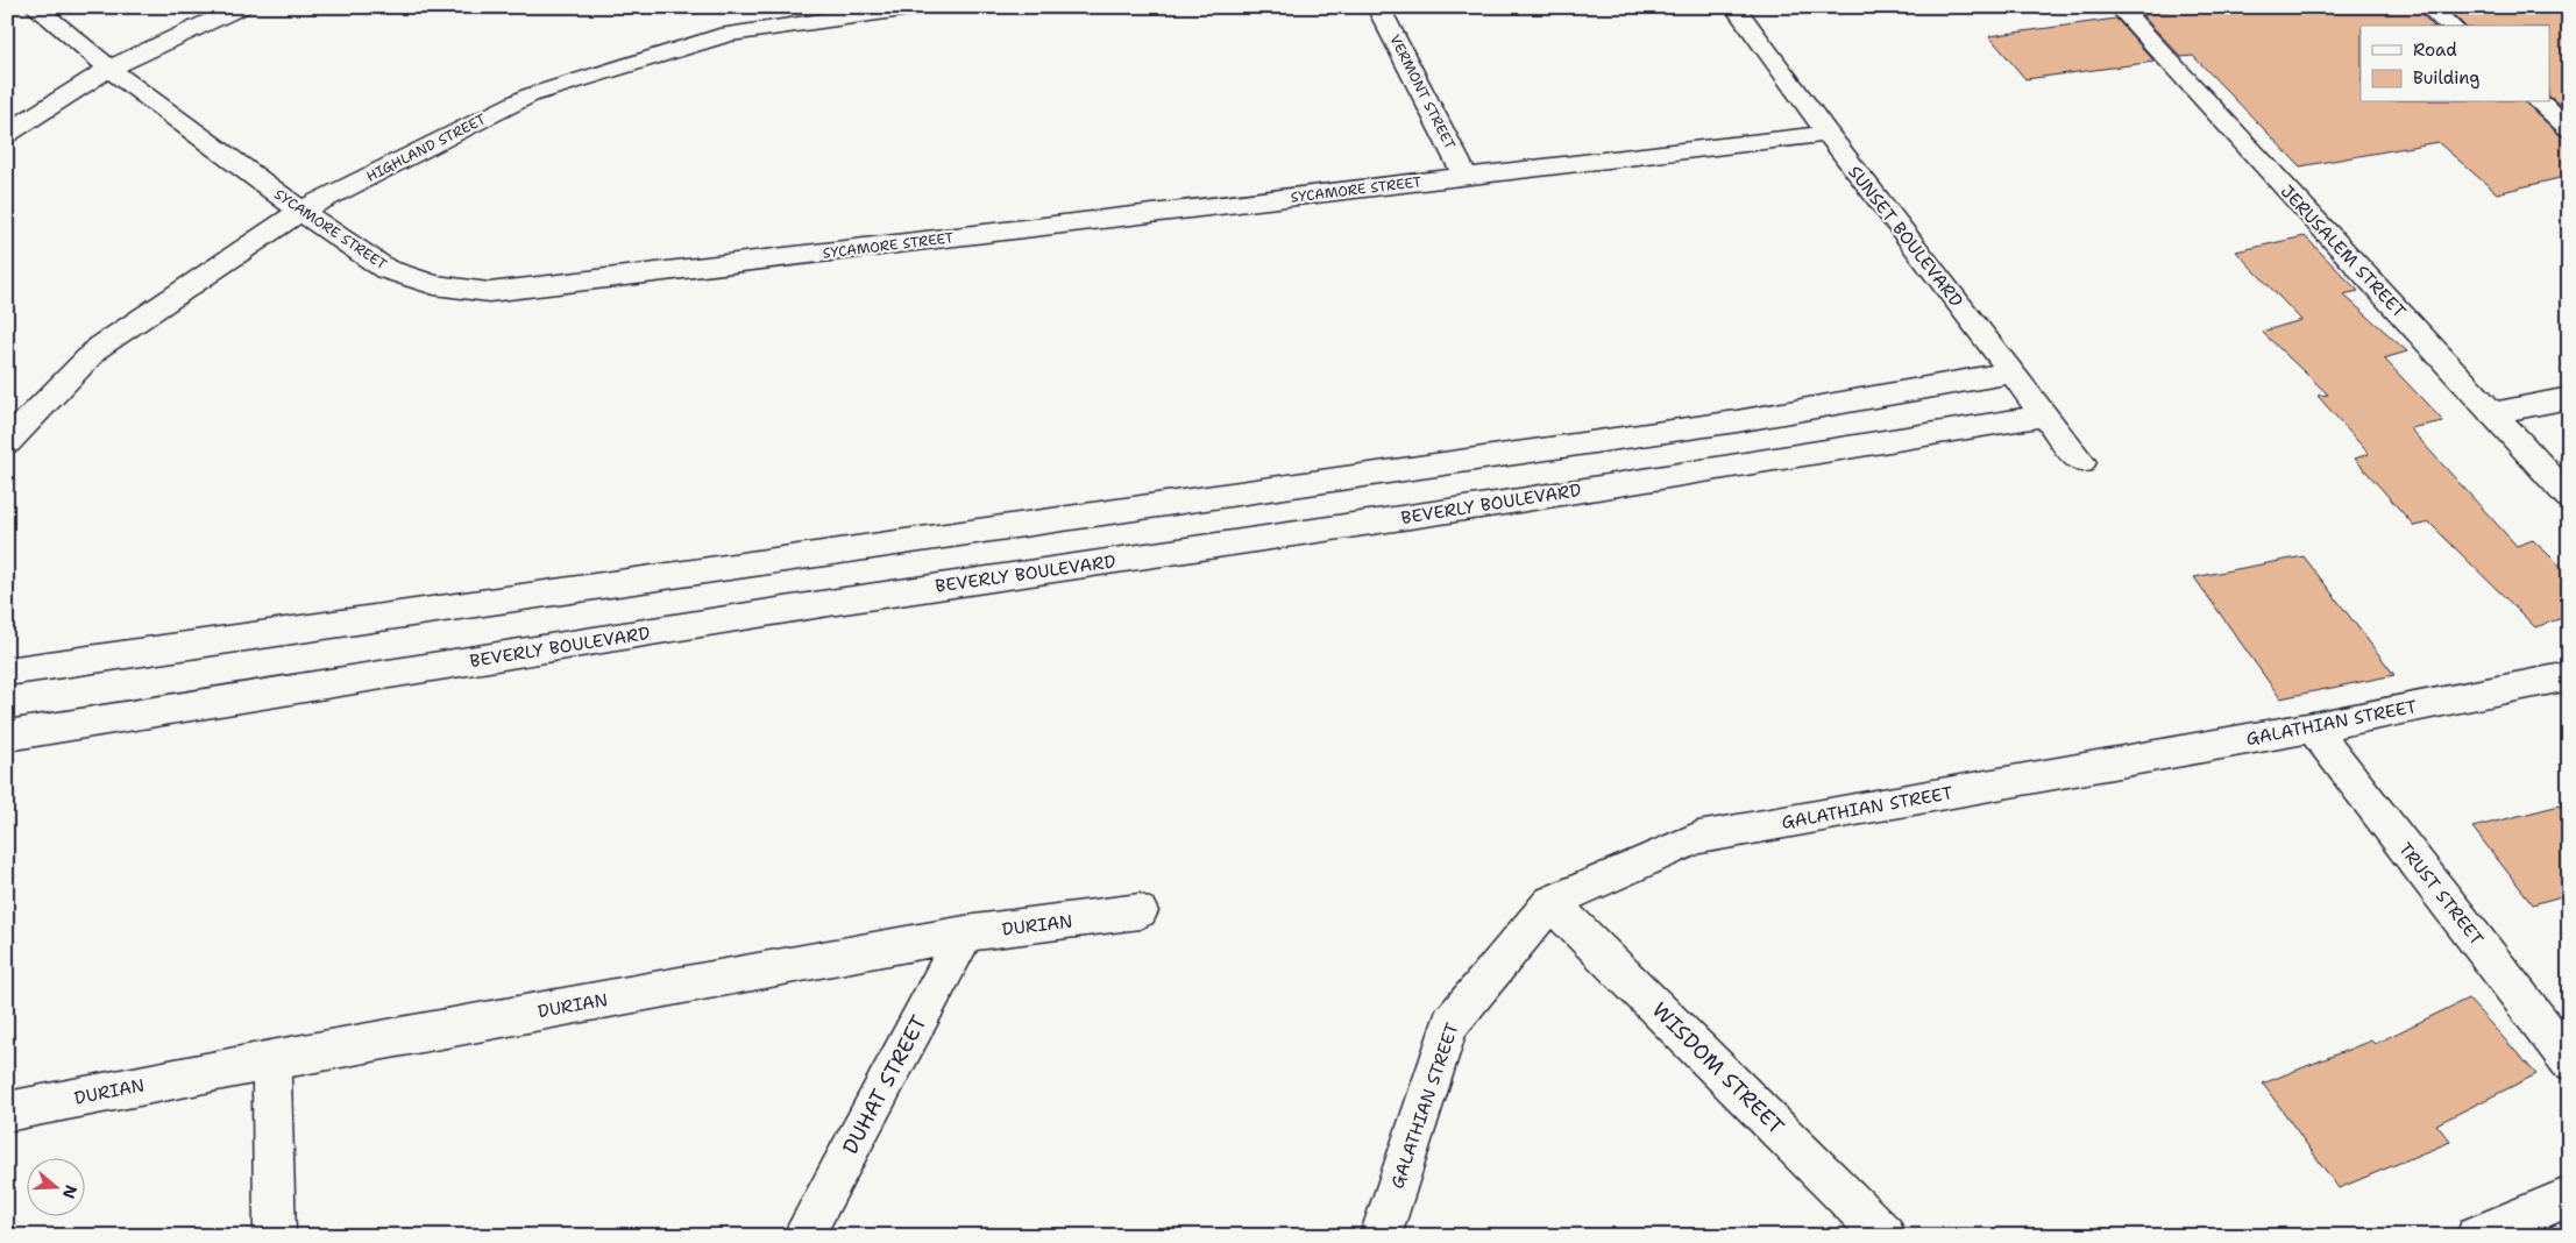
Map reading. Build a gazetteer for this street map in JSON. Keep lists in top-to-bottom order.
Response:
{
  "streets": {
    "street": [
      "VERMONT STREET",
      "HIGHLAND STREET",
      "SYCAMORE STREET",
      "SUNSET BOULEVARD",
      "JERUSALEM STREET",
      "BEVERLY BOULEVARD",
      "GALATHIAN STREET",
      "TRUST STREET",
      "DURIAN",
      "WISDOM STREET",
      "DUHAT STREET"
    ]
  },
  "crossings": [
    ["VERMONT STREET", "SYCAMORE STREET"],
    ["HIGHLAND STREET", "SYCAMORE STREET"],
    ["SYCAMORE STREET", "SUNSET BOULEVARD"],
    ["SUNSET BOULEVARD", "BEVERLY BOULEVARD"],
    ["GALATHIAN STREET", "TRUST STREET"],
    ["GALATHIAN STREET", "WISDOM STREET"],
    ["DURIAN", "DUHAT STREET"]
  ],
  "legend": ["Road", "Building"],
  "north": "right"
}
